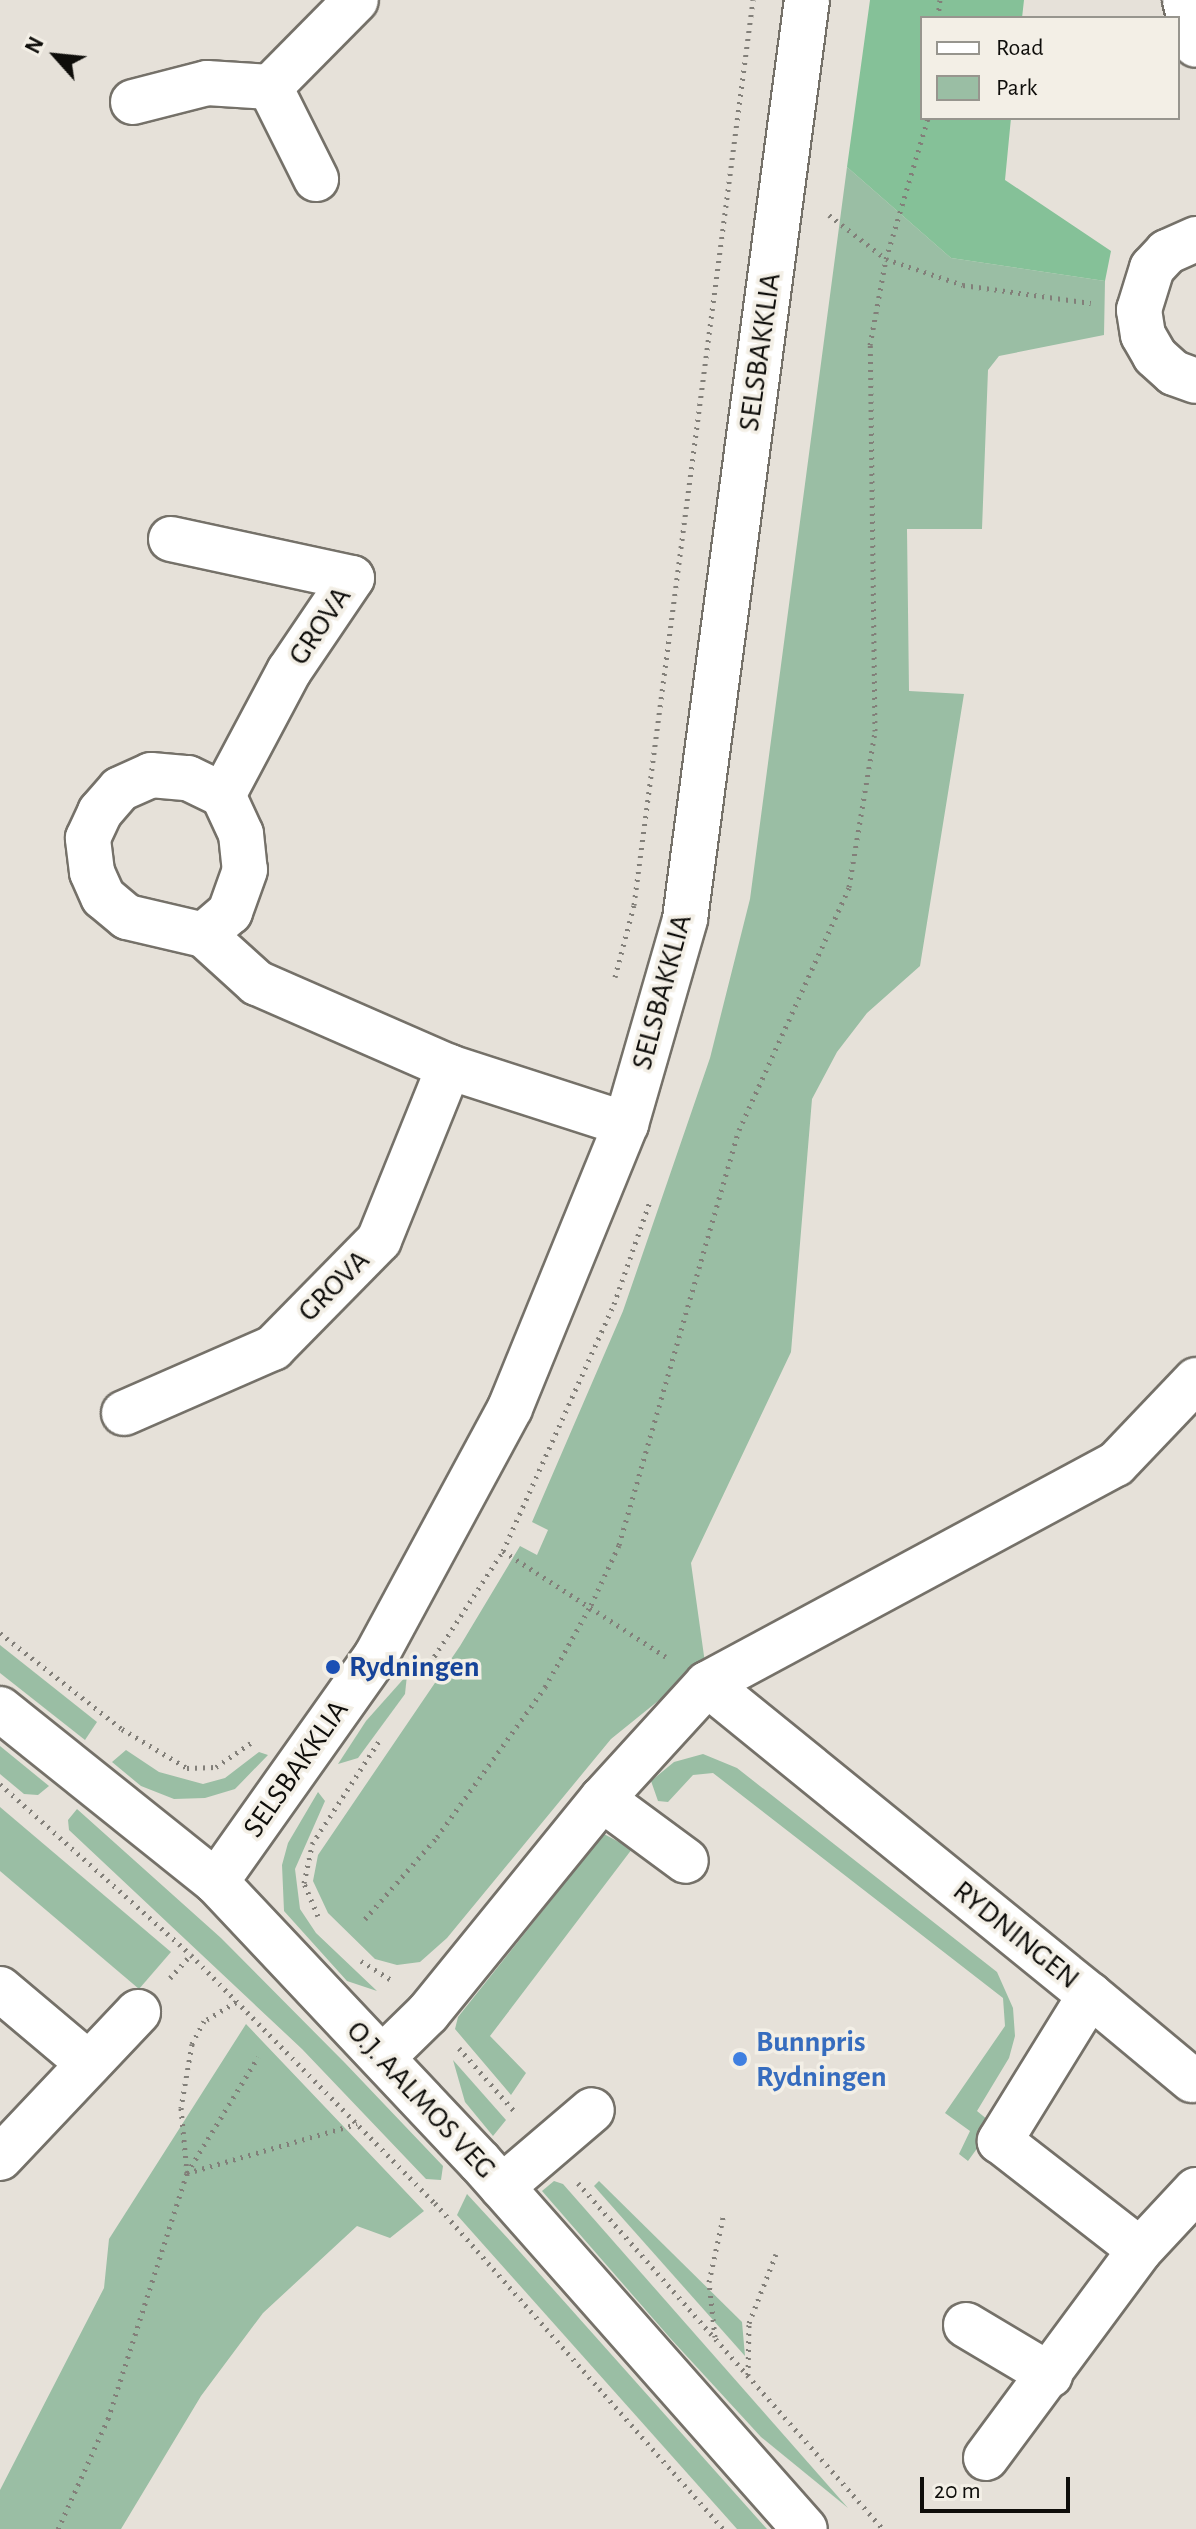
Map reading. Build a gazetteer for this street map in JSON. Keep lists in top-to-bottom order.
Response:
{
  "streets": {
    "street": [
      "SELSBAKKLIA",
      "GROVA",
      "RYDNINGEN",
      "O.J. AALMOS VEG"
    ]
  },
  "crossings": [
    ["SELSBAKKLIA", "O.J. AALMOS VEG"]
  ],
  "places": ["Rydningen", "Bunnpris Rydningen"],
  "legend": ["Road", "Park"],
  "scale_bar": "20 m",
  "north": "top left"
}
